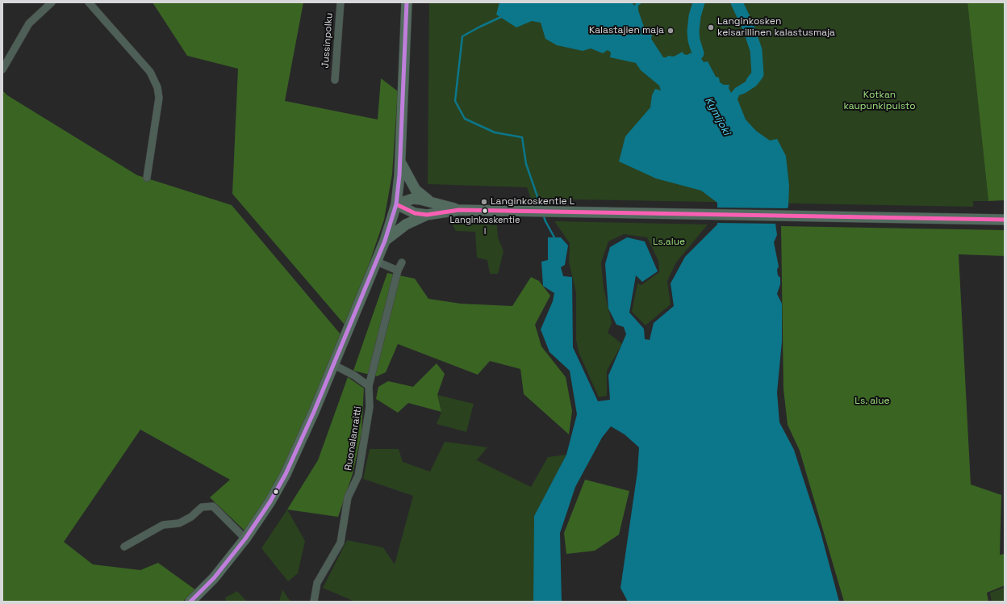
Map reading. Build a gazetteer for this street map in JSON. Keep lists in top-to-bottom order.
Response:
{
  "streets": {
    "street": ["Jussinpolku", "Ruonalanraitti"]
  },
  "water": ["Kymijoki"],
  "parks": ["Kotkan kaupunkipuisto", "Ls.alue", "Ls. alue"],
  "places": [
    "Langinkosken keisarillinen kalastusmaja",
    "Kalastajien maja",
    "Langinkoskentie L",
    "Langinkoskentie I"
  ]
}
